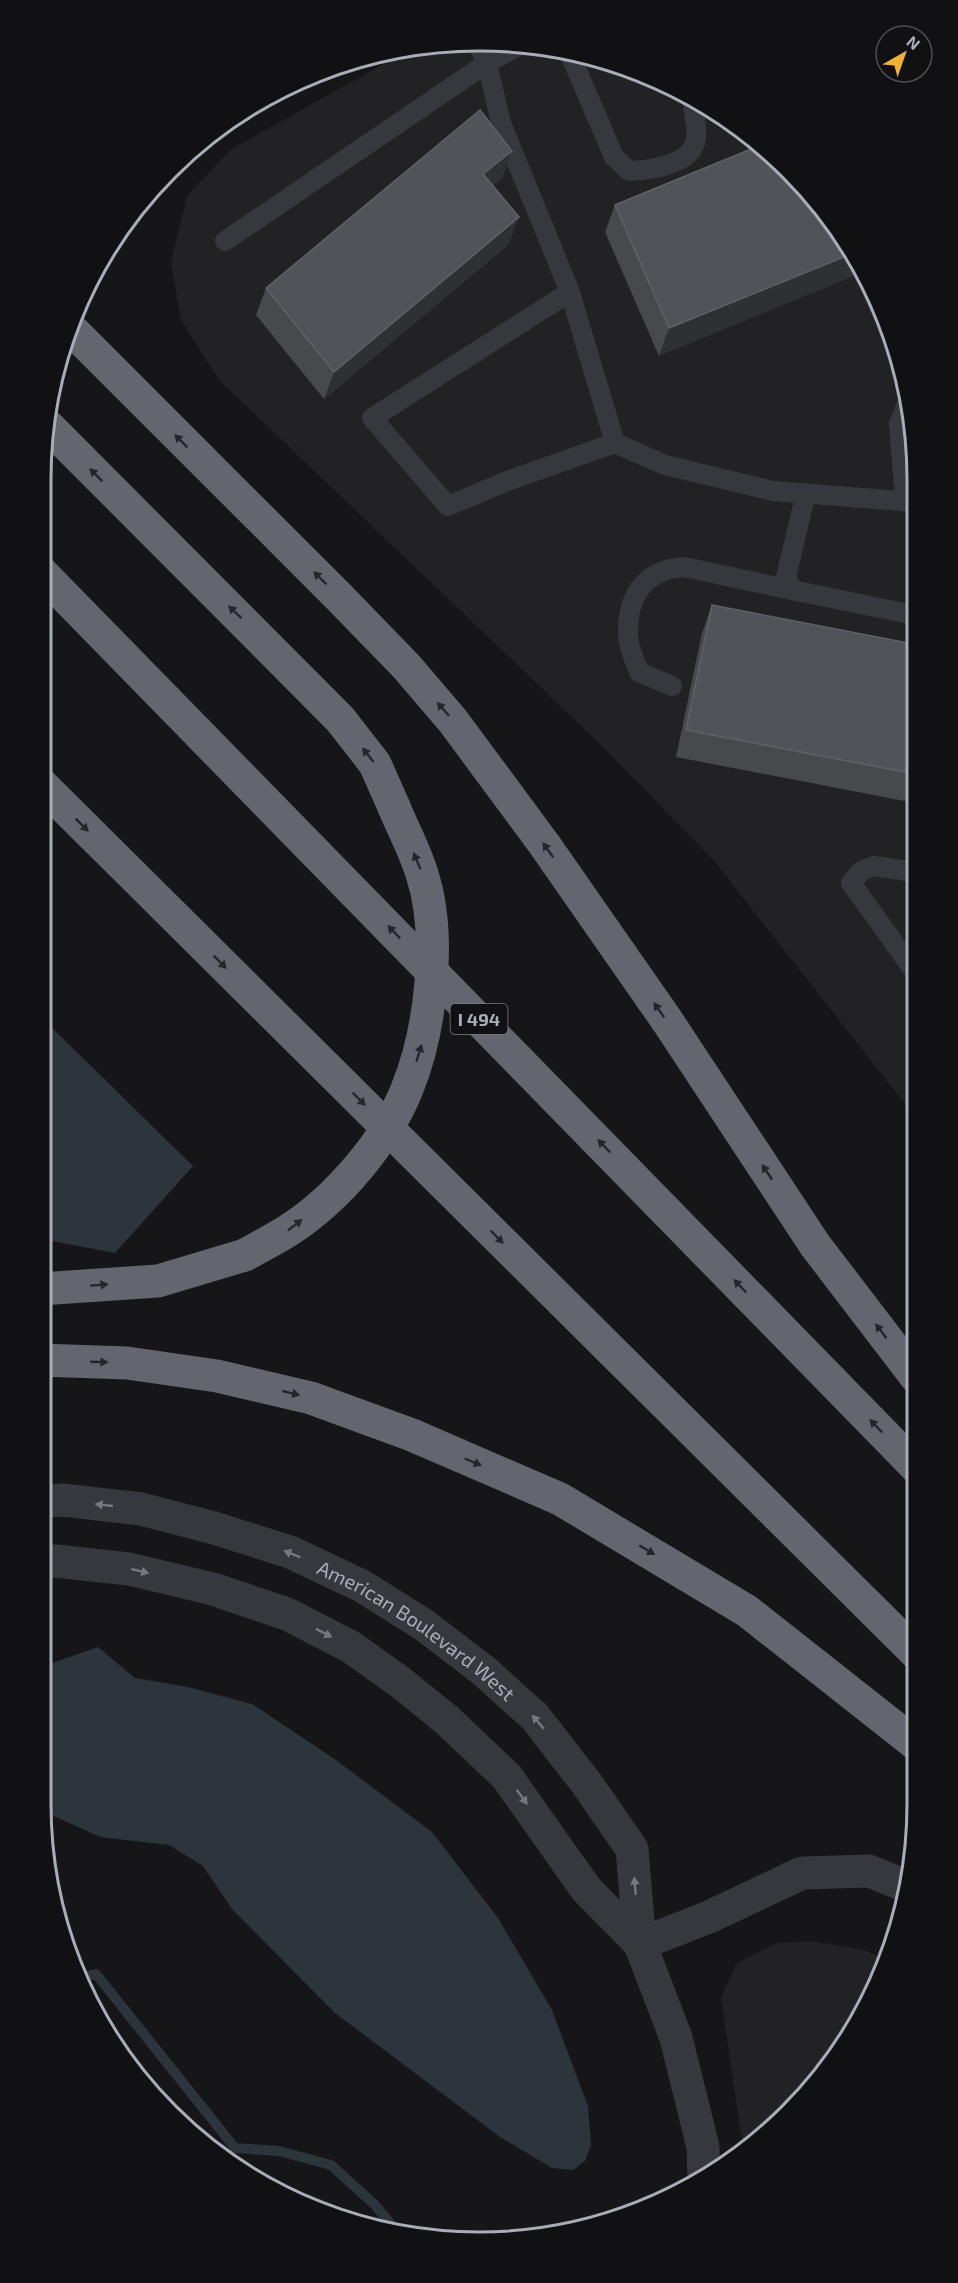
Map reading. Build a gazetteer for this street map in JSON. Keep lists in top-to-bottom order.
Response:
{
  "streets": {
    "highway": ["I 494"],
    "street": ["American Boulevard West"]
  },
  "north": "top right"
}
